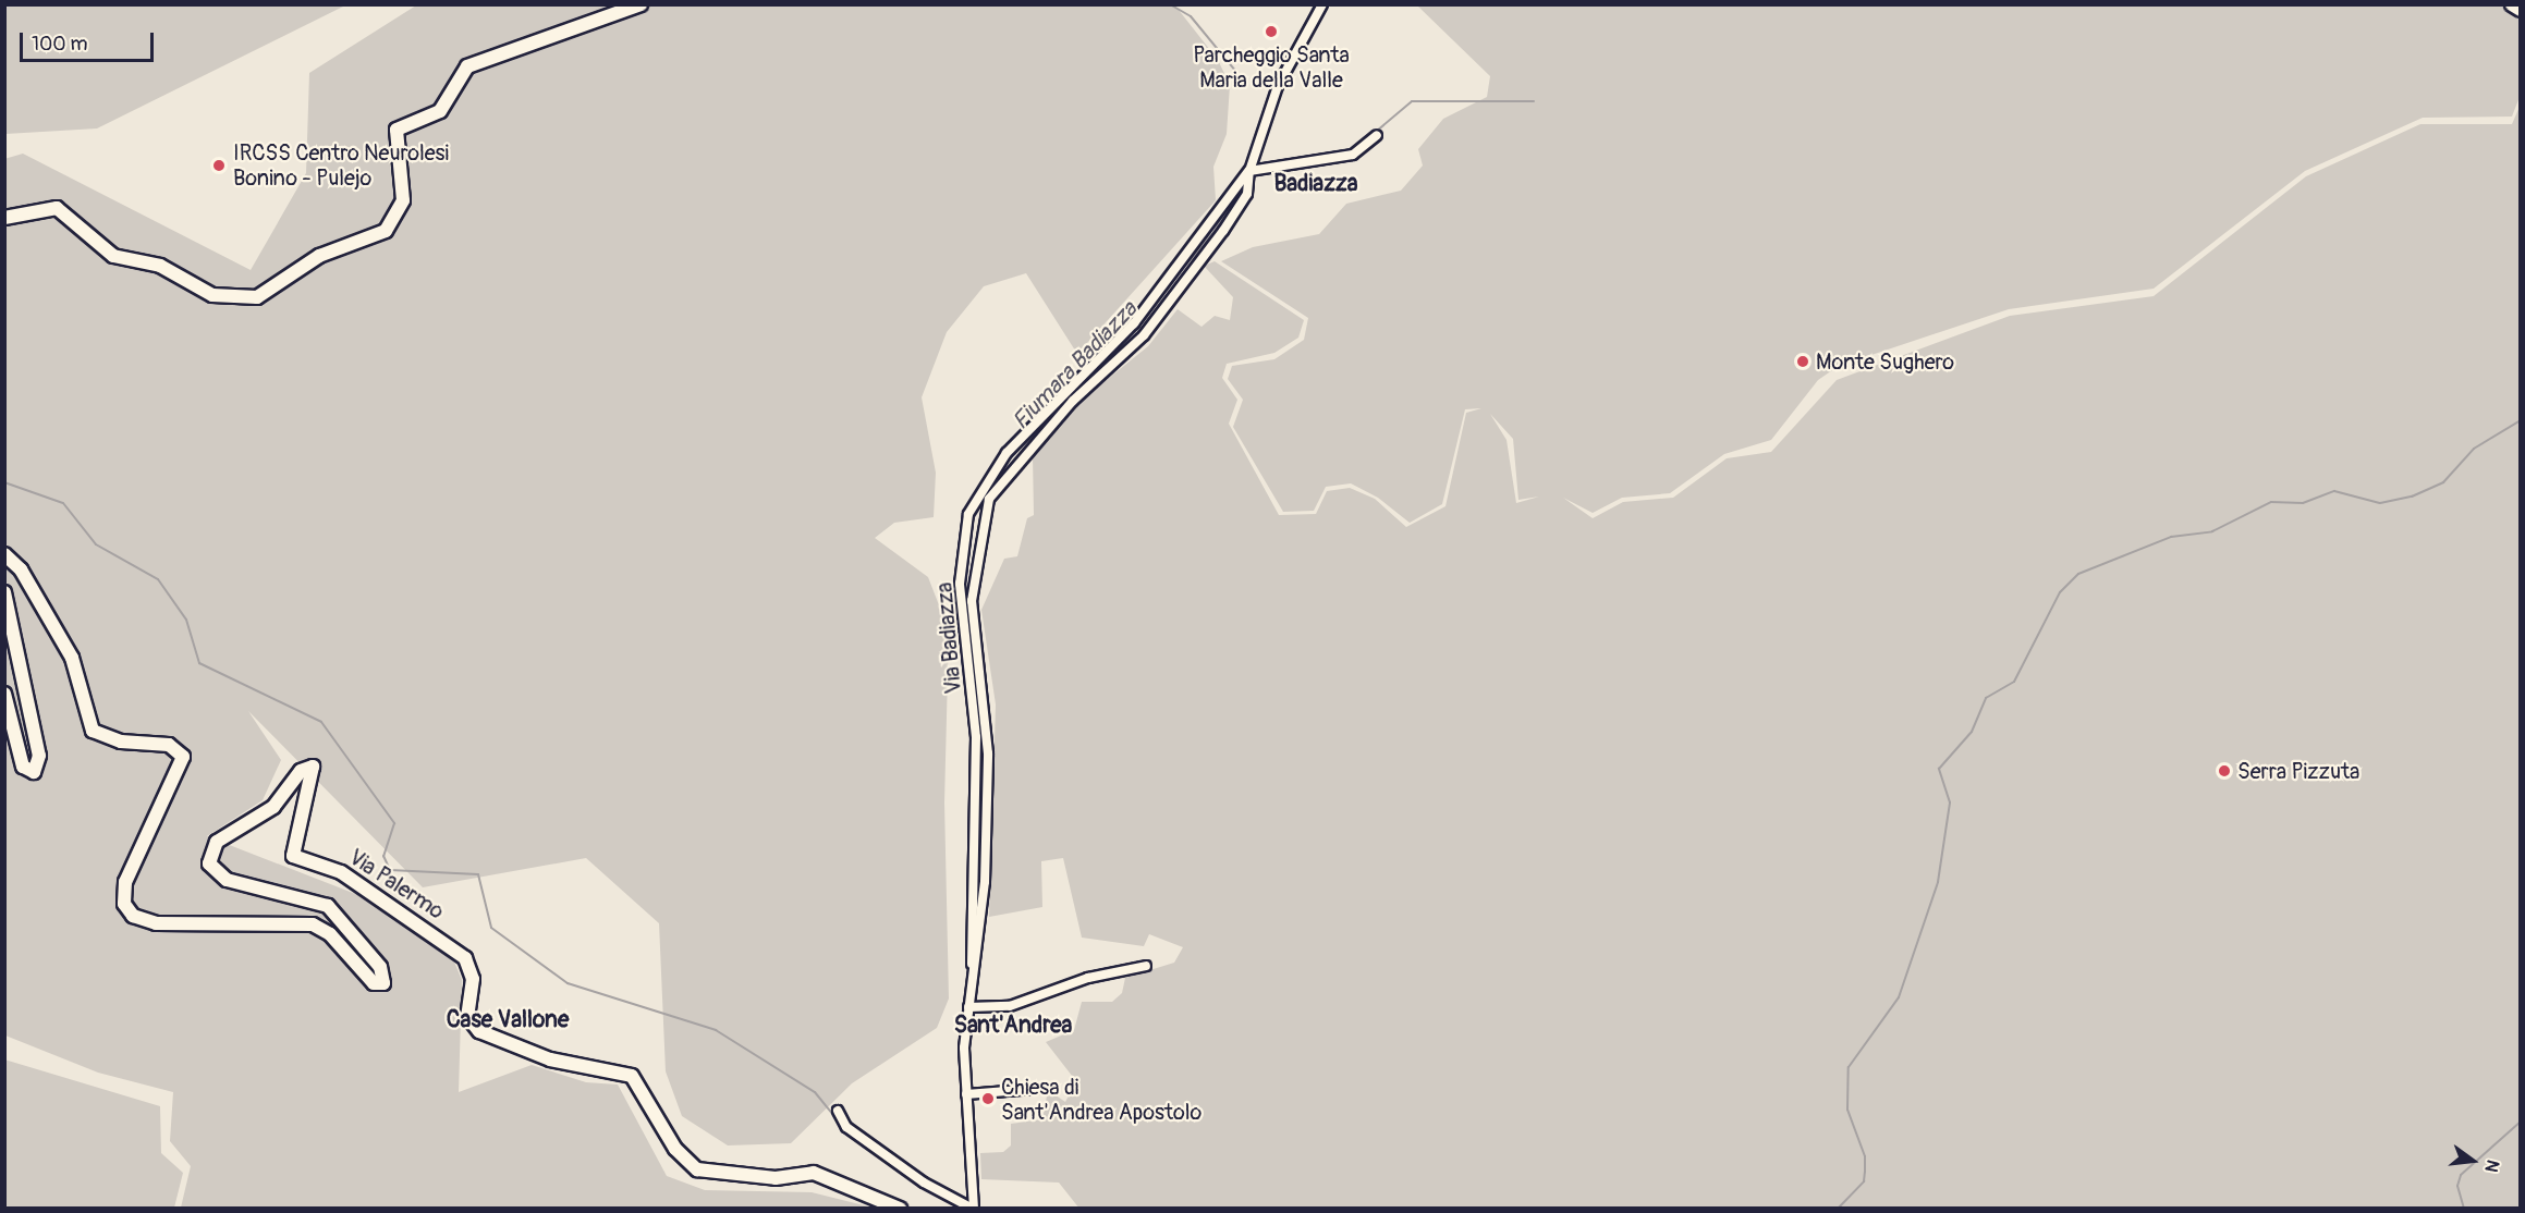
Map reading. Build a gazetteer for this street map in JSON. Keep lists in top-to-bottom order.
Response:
{
  "streets": {
    "main road": ["Via Palermo"],
    "street": ["Via Badiazza"]
  },
  "districts": ["Badiazza", "Case Vallone", "Sant'Andrea"],
  "water": ["Fiumara Badiazza"],
  "places": [
    "Parcheggio Santa Maria della Valle",
    "IRCSS Centro Neurolesi Bonino - Pulejo",
    "Monte Sughero",
    "Serra Pizzuta",
    "Chiesa di Sant'Andrea Apostolo"
  ],
  "scale_bar": "100 m",
  "north": "right"
}
